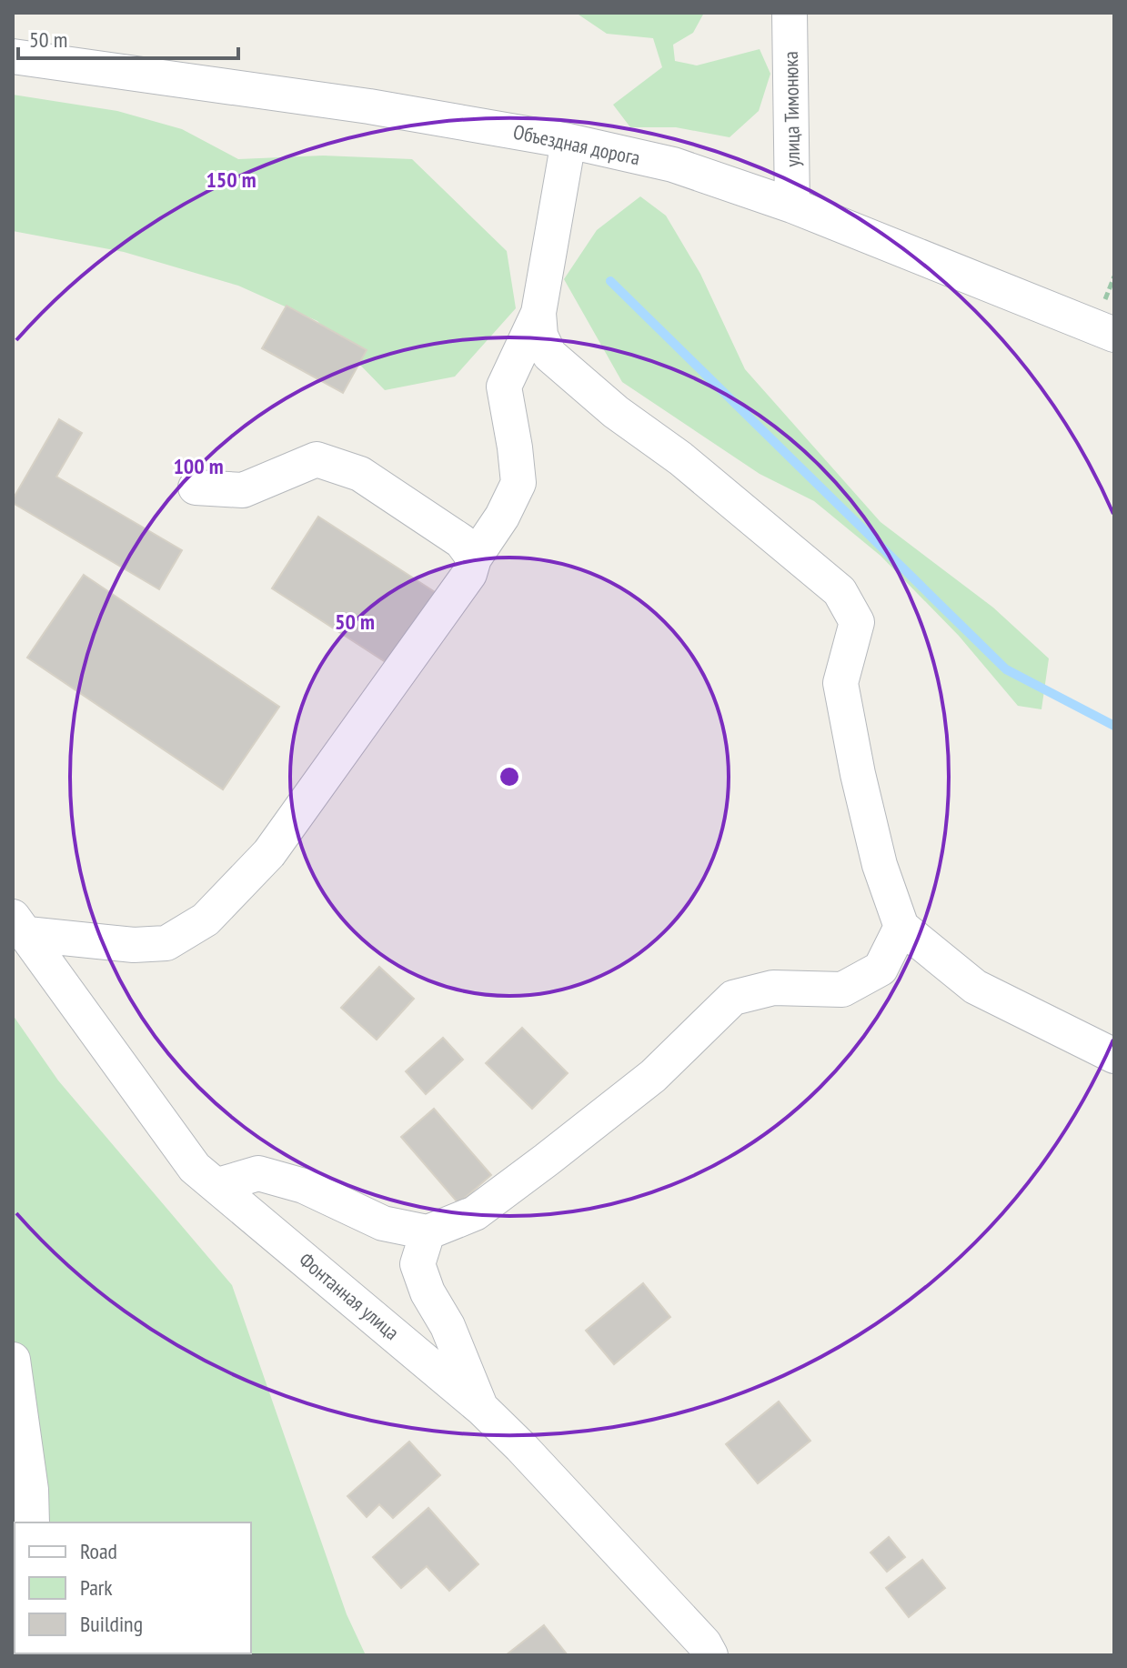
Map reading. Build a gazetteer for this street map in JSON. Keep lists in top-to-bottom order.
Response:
{
  "streets": {
    "street": ["улица Тимонюка", "Объездная дорога", "Фонтанная улица"]
  },
  "crossings": [
    ["улица Тимонюка", "Объездная дорога"]
  ],
  "legend": ["Road", "Park", "Building"],
  "scale_bar": "50 m",
  "rings": ["150 m", "100 m", "50 m"]
}
